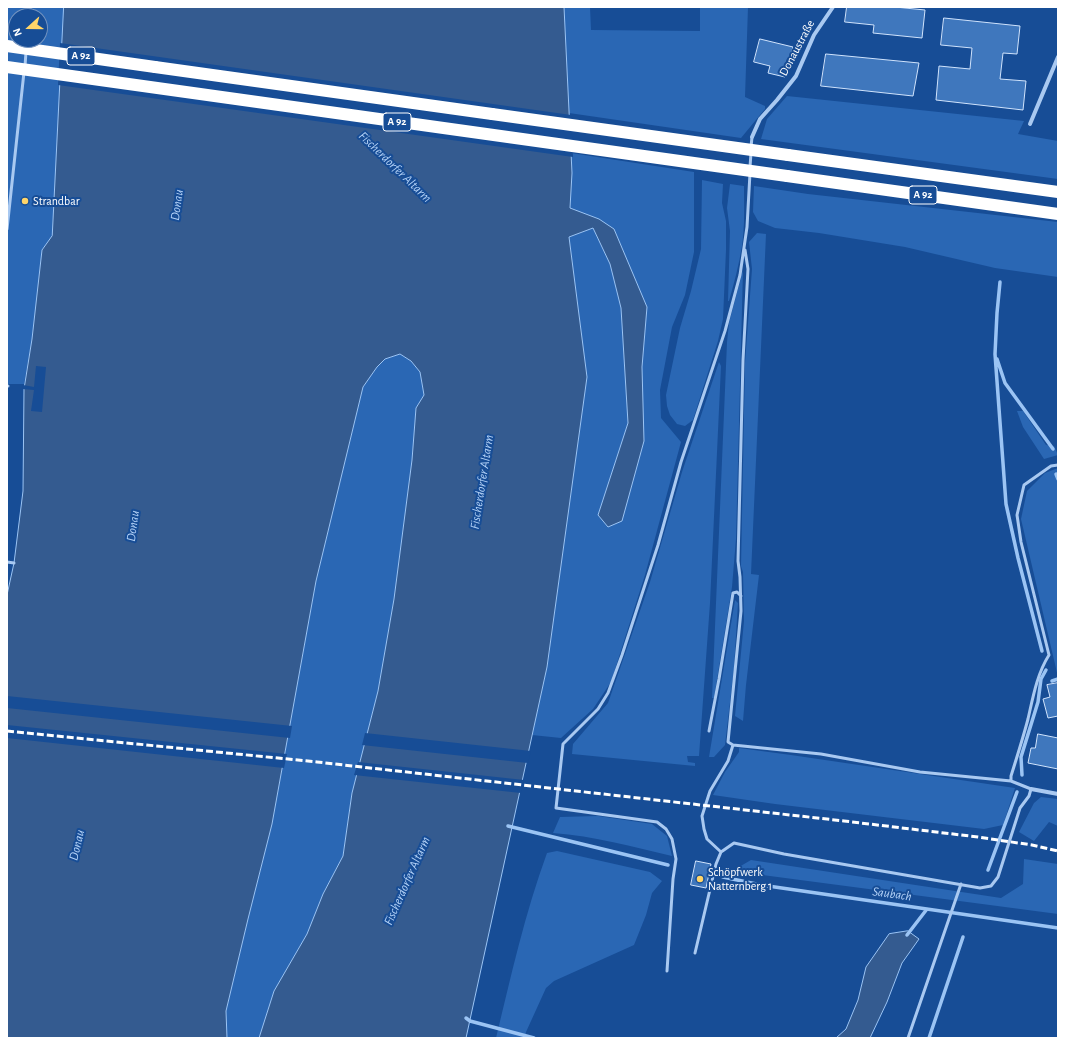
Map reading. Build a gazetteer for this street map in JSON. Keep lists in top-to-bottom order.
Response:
{
  "streets": {
    "highway": ["A 92"],
    "street": ["Donaustraße"]
  },
  "water": ["Fischerdorfer Altarm", "Donau", "Saubach"],
  "places": ["Strandbar", "Schöpfwerk Natternberg 1"],
  "north": "left"
}
